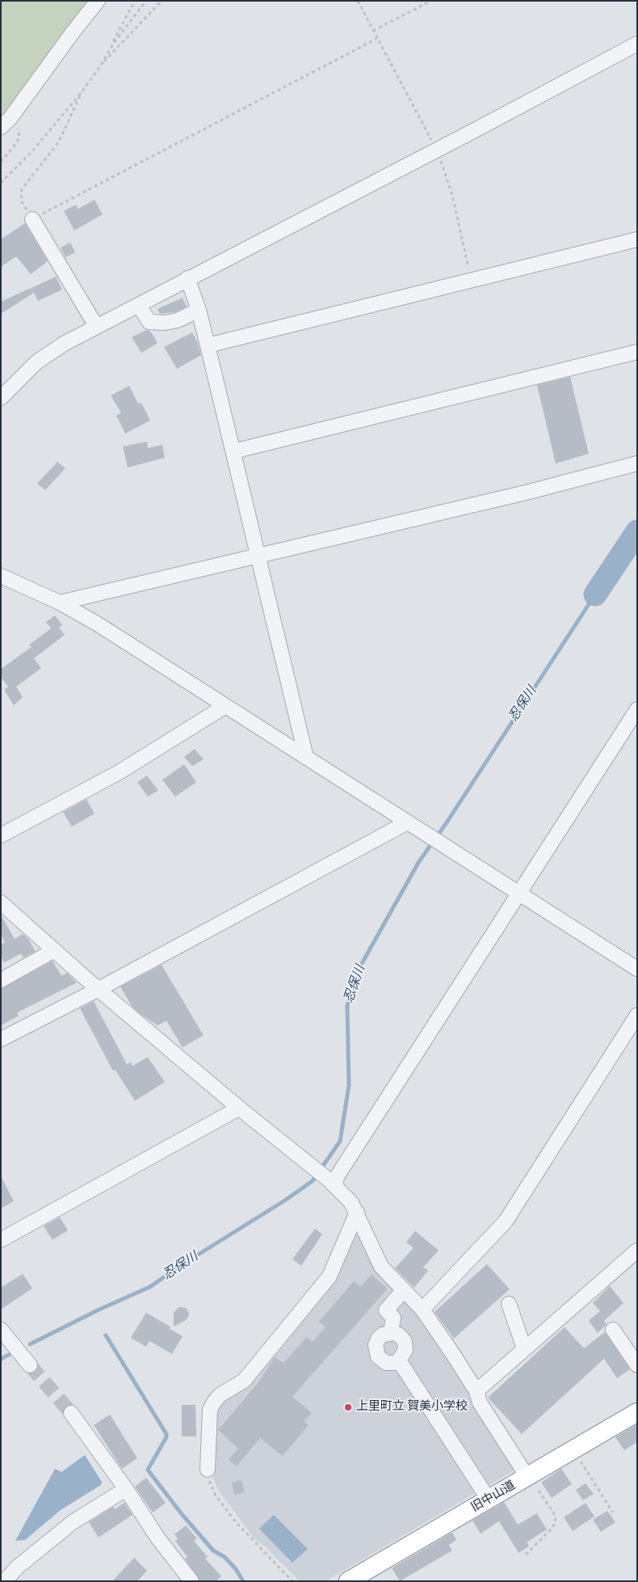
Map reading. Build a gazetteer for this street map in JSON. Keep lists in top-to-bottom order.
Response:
{
  "streets": {
    "main road": ["旧中山道"]
  },
  "water": ["忍保川"],
  "places": ["上里町立 賀美小学校"]
}
